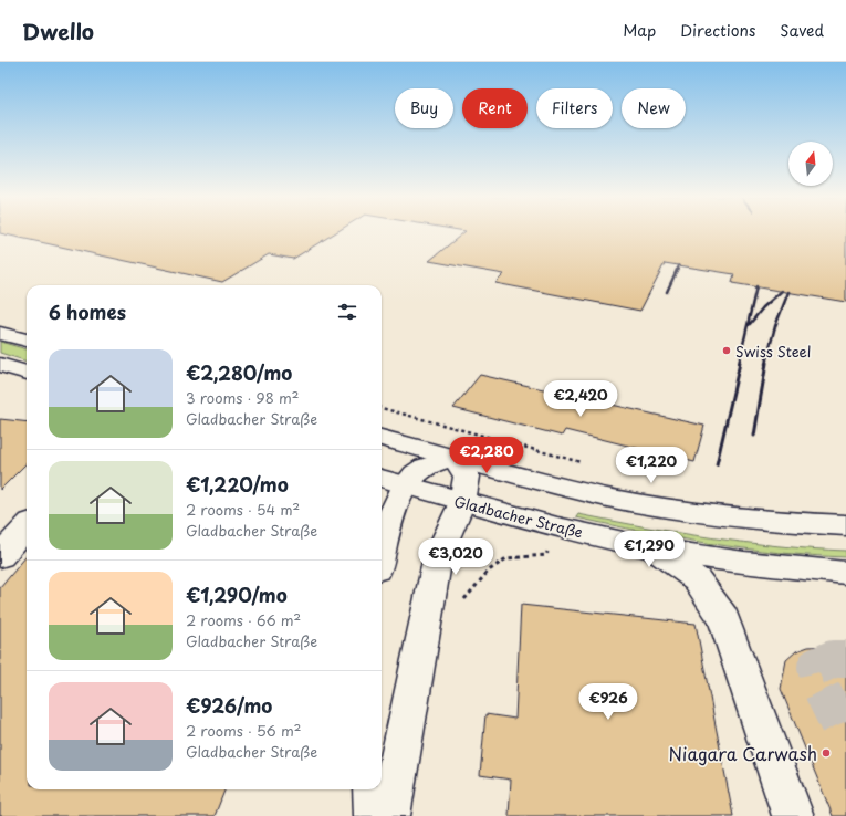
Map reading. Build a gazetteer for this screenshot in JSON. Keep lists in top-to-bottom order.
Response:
{
  "streets": {
    "main road": ["Gladbacher Straße"]
  },
  "places": ["Swiss Steel", "Niagara Carwash"],
  "north": "top",
  "page": {
    "header": "Dwello",
    "nav": ["Map", "Directions", "Saved"],
    "chip": [
      "Buy",
      "Rent",
      "Filters",
      "New"
    ],
    "heading": "6 homes",
    "list": [
      {
        "name": "€2,280/mo",
        "note": "3 rooms · 98 m² · Gladbacher Straße"
      },
      {
        "name": "€1,220/mo",
        "note": "2 rooms · 54 m² · Gladbacher Straße"
      },
      {
        "name": "€1,290/mo",
        "note": "2 rooms · 66 m² · Gladbacher Straße"
      },
      {
        "name": "€926/mo",
        "note": "2 rooms · 56 m² · Gladbacher Straße"
      }
    ],
    "price": [
      "€2,420",
      "€2,280",
      "€1,220",
      "€1,290",
      "€3,020",
      "€926"
    ]
  }
}
